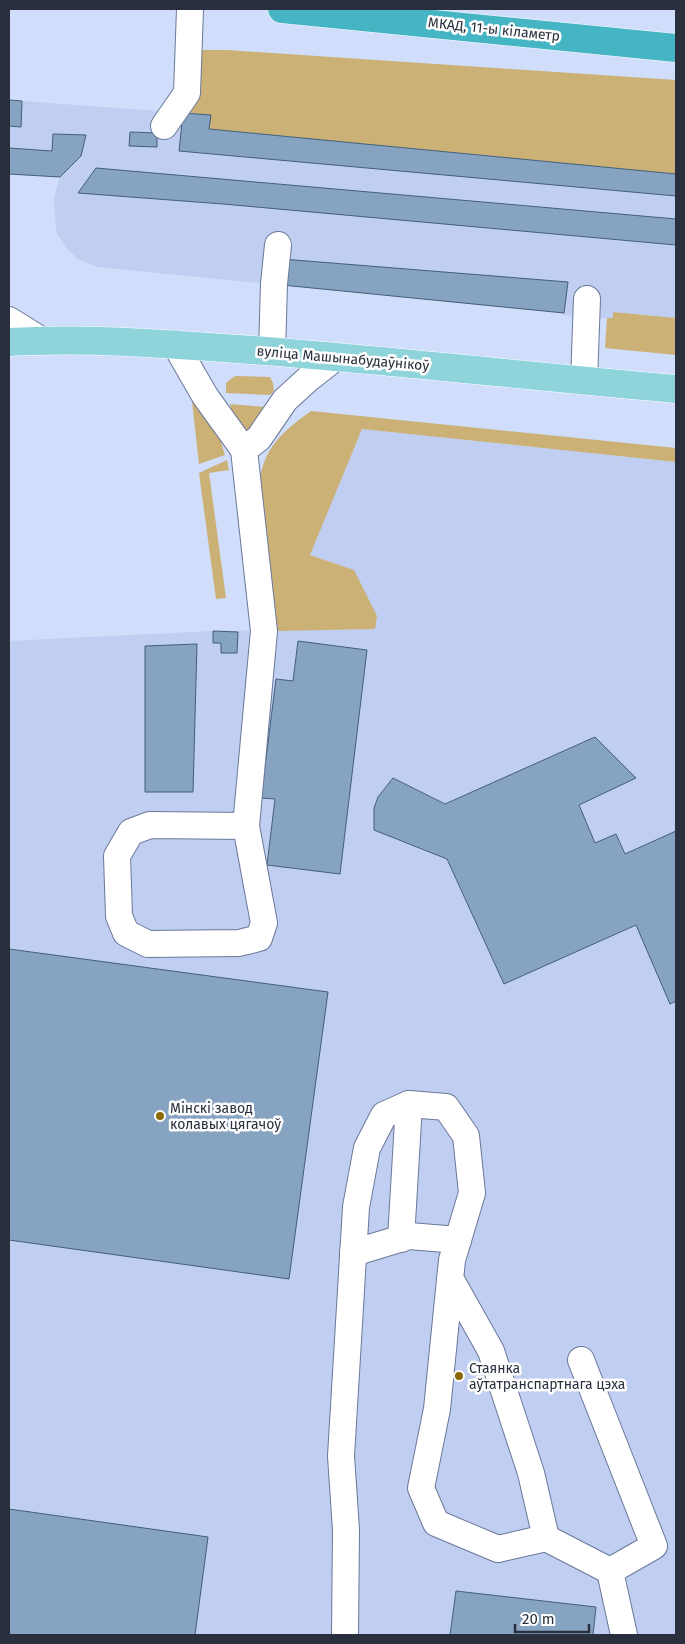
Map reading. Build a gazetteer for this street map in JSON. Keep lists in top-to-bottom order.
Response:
{
  "streets": {
    "highway": ["МКАД, 11-ы кіламетр"],
    "main road": ["вуліца Машынабудаўнікоў"]
  },
  "places": ["Мінскі завод колавых цягачоў", "Стаянка аўтатранспартнага цэха"],
  "scale_bar": "20 m"
}
